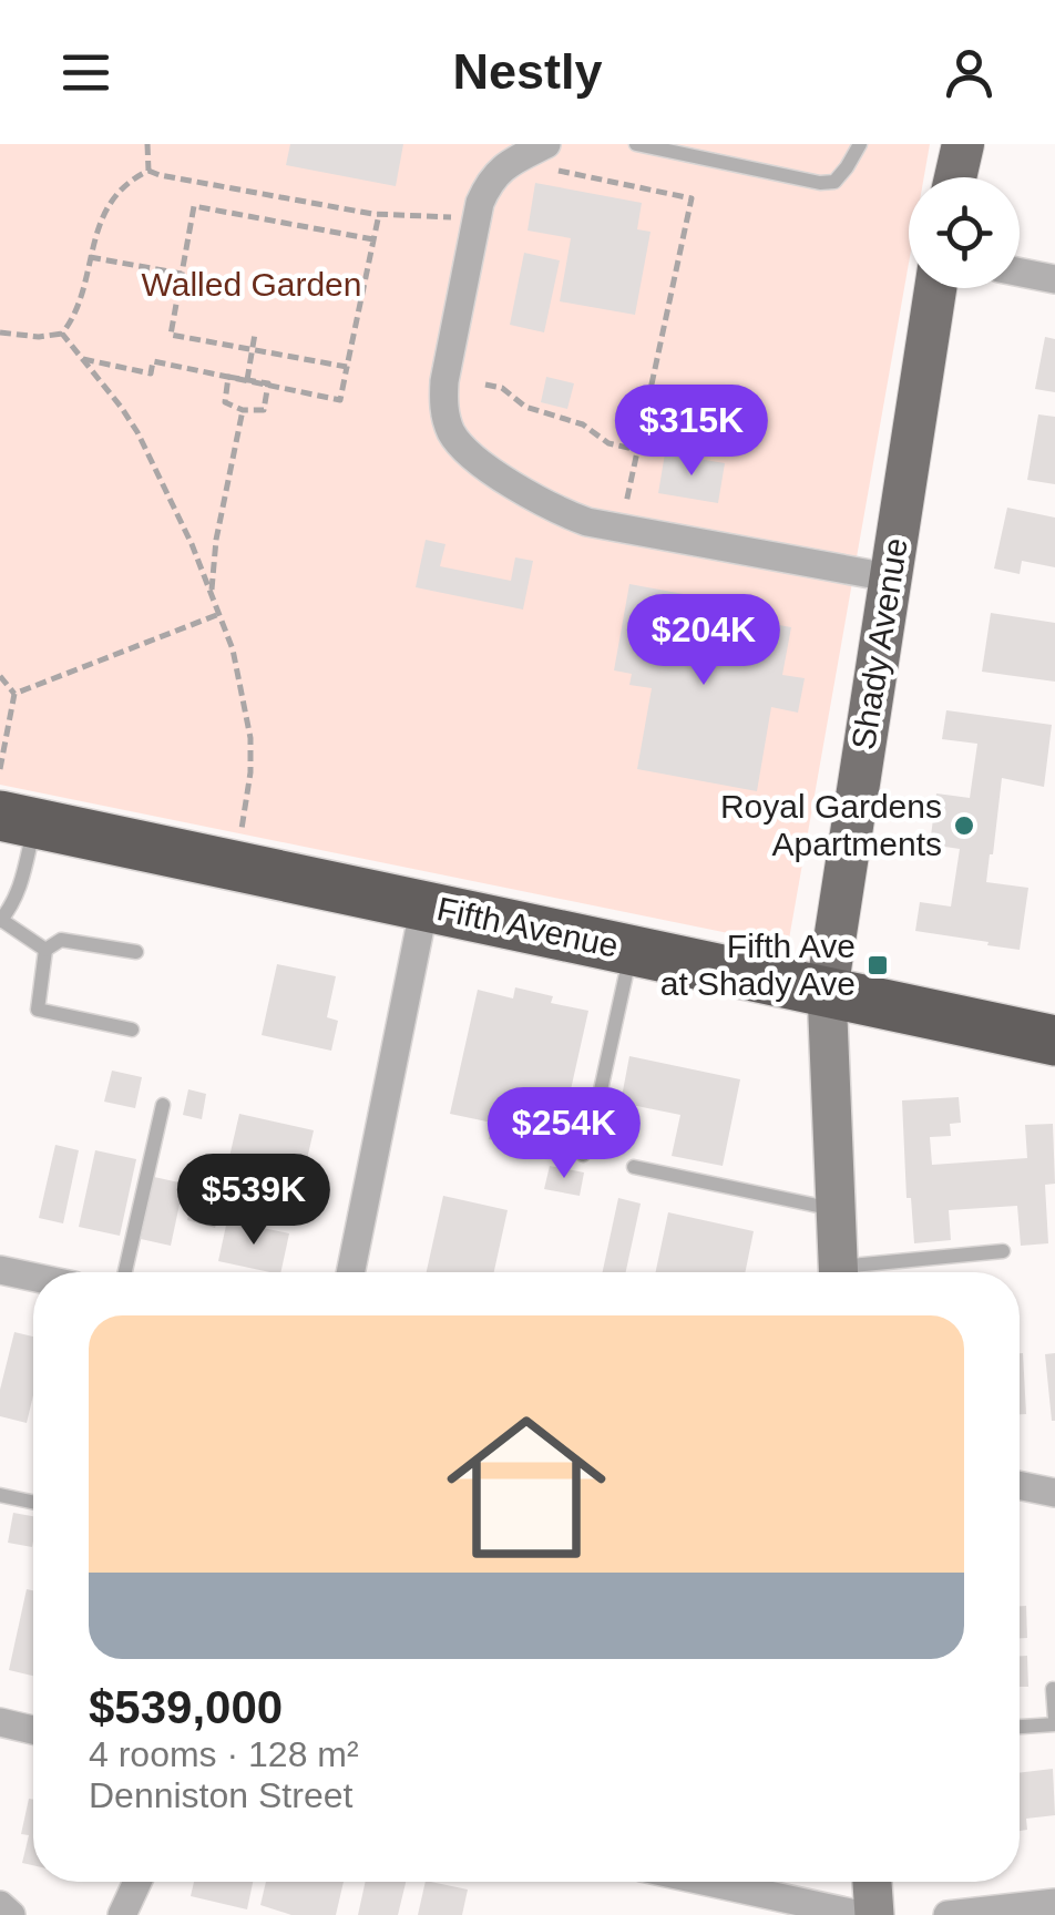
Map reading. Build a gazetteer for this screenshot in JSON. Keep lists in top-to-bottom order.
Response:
{
  "streets": {
    "highway": ["Fifth Avenue"],
    "main road": ["Shady Avenue"]
  },
  "crossings": [
    ["Shady Avenue", "Fifth Avenue"]
  ],
  "parks": ["Walled Garden"],
  "places": {
    "other": ["Royal Gardens Apartments"],
    "transit": ["Fifth Ave at Shady Ave"]
  },
  "page": {
    "header": "Nestly",
    "price": [
      "$315K",
      "$204K",
      "$254K",
      "$539K"
    ],
    "list": [
      {
        "name": "$539,000",
        "note": "4 rooms · 128 m² · Denniston Street"
      }
    ]
  }
}
